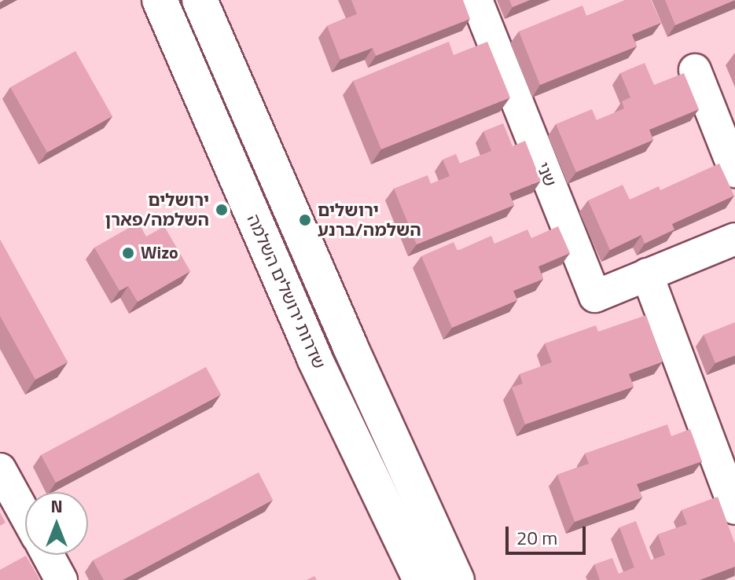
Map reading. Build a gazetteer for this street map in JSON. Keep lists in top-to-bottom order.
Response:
{
  "streets": {
    "street": ["שני", "שדרות ירושלים השלמה"]
  },
  "places": ["ירושלים השלמה/פארן", "ירושלים השלמה/ברנע", "Wizo"],
  "scale_bar": "20 m",
  "north": "top"
}
